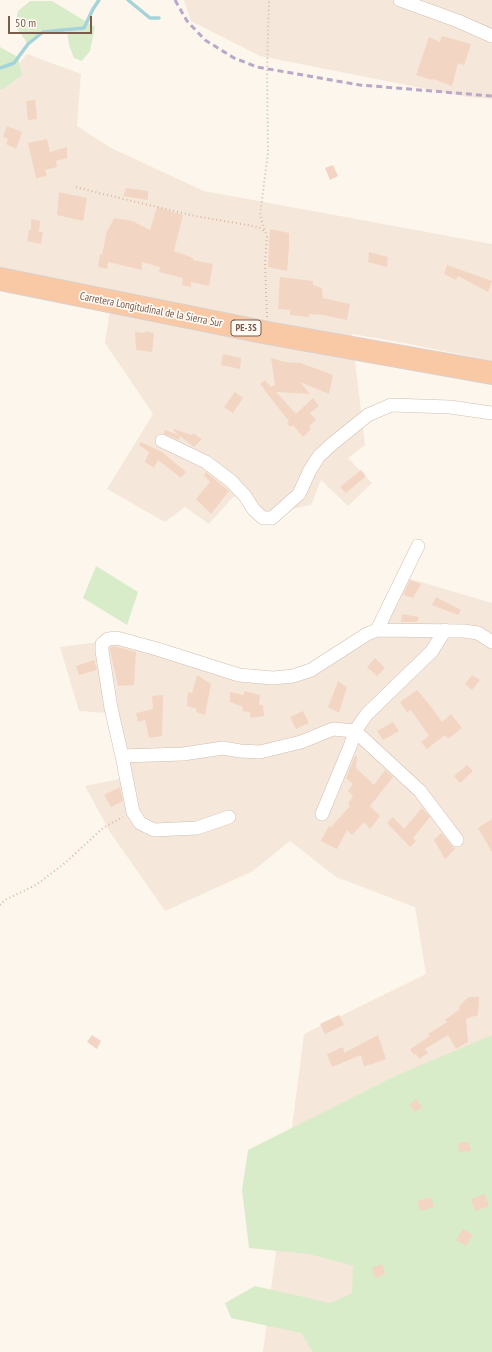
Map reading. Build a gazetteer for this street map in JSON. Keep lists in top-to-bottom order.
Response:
{
  "streets": {
    "highway": ["Carretera Longitudinal de la Sierra Sur", "PE-3S"]
  },
  "scale_bar": "50 m"
}
